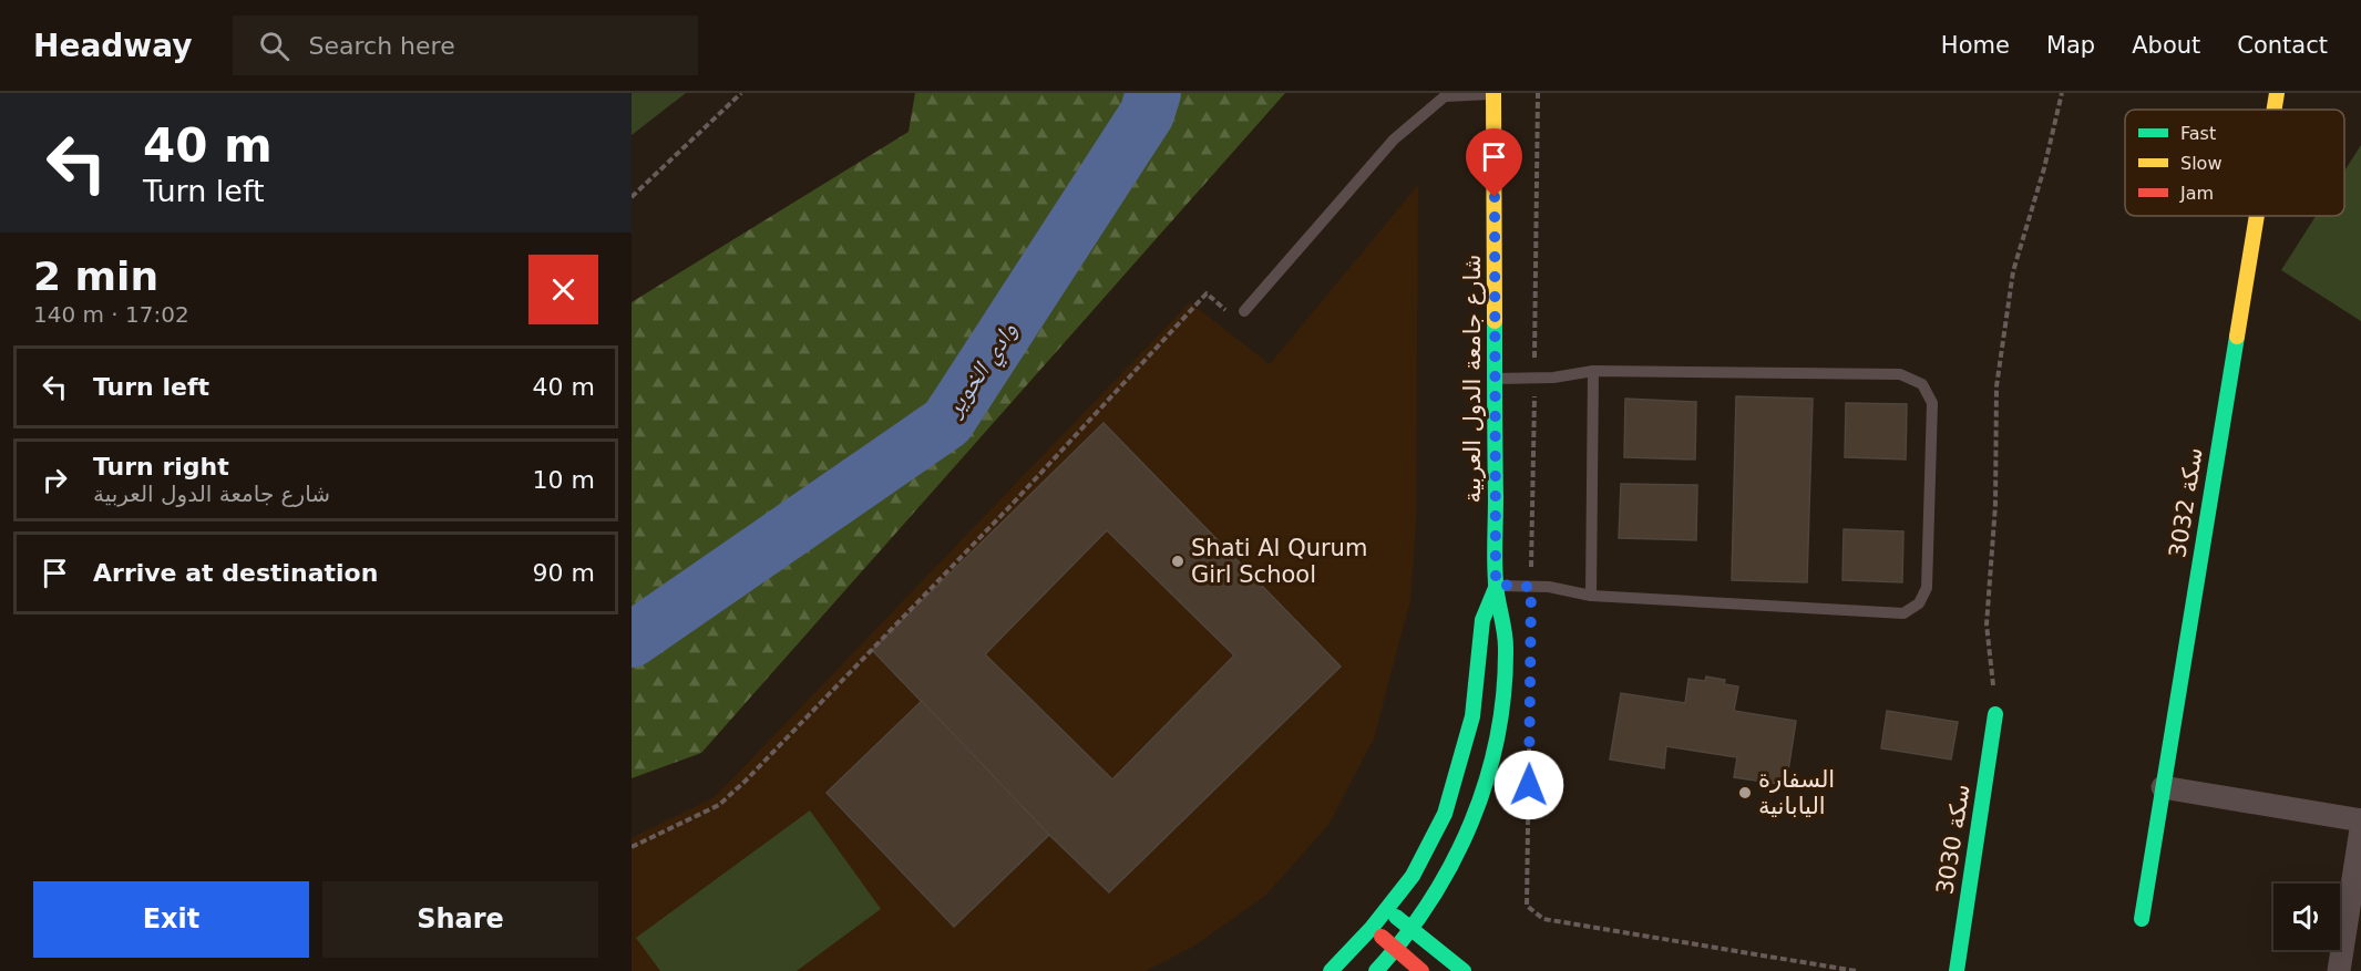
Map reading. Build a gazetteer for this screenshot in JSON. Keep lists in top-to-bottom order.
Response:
{
  "streets": {
    "street": ["شارع جامعة الدول العربية", "سكة 3032", "سكة 3030"]
  },
  "water": ["وادي الخوير"],
  "places": ["Shati Al Qurum Girl School", "السفارة اليابانية"],
  "legend": ["Fast", "Slow", "Jam"],
  "page": {
    "header": "Headway",
    "search": "Search here",
    "nav": [
      "Home",
      "Map",
      "About",
      "Contact"
    ],
    "turn": ["40 m", "Turn left"],
    "heading": ["2 min", "140 m · 17:02"],
    "list": [
      {
        "name": "Turn left",
        "value": "40 m"
      },
      {
        "name": "Turn right",
        "note": "شارع جامعة الدول العربية",
        "value": "10 m"
      },
      {
        "name": "Arrive at destination",
        "value": "90 m"
      }
    ],
    "buttons": ["Exit", "Share"]
  }
}
